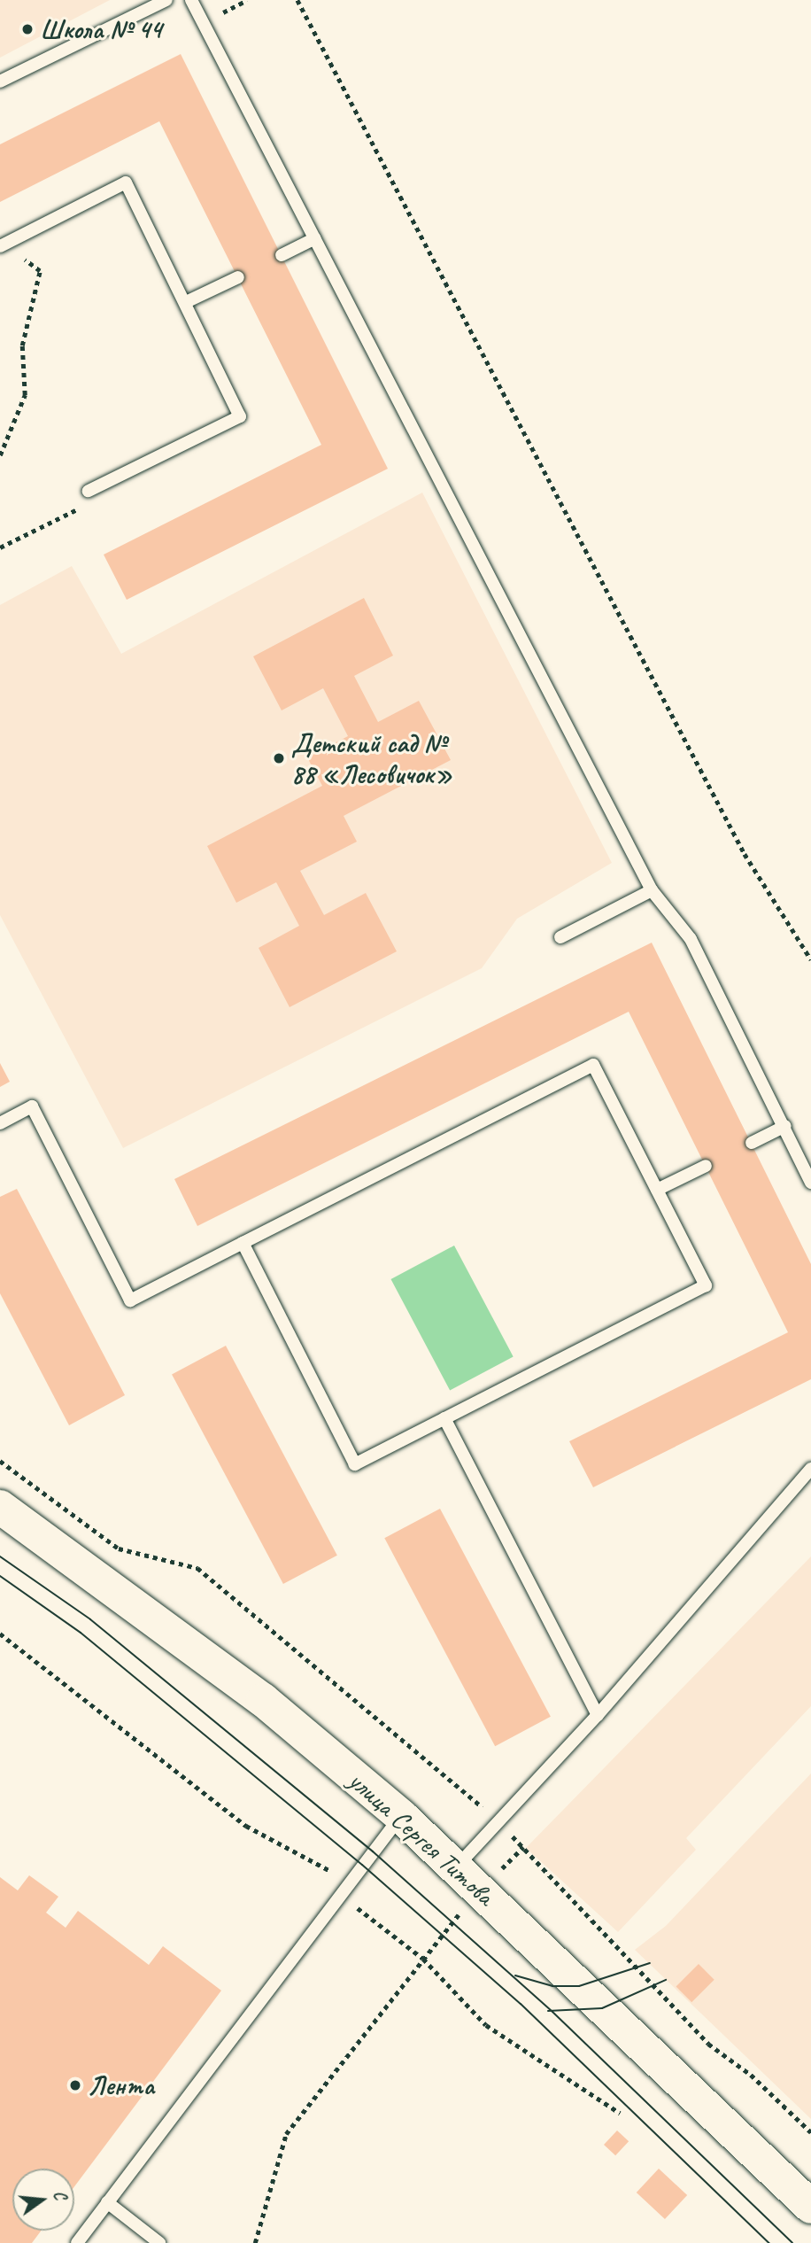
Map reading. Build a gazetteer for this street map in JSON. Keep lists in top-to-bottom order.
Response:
{
  "streets": {
    "main road": ["улица Сергея Титова"]
  },
  "places": ["Школа № 44", "Детский сад № 88 «Лесовичок»", "Лента"],
  "north": "right"
}
